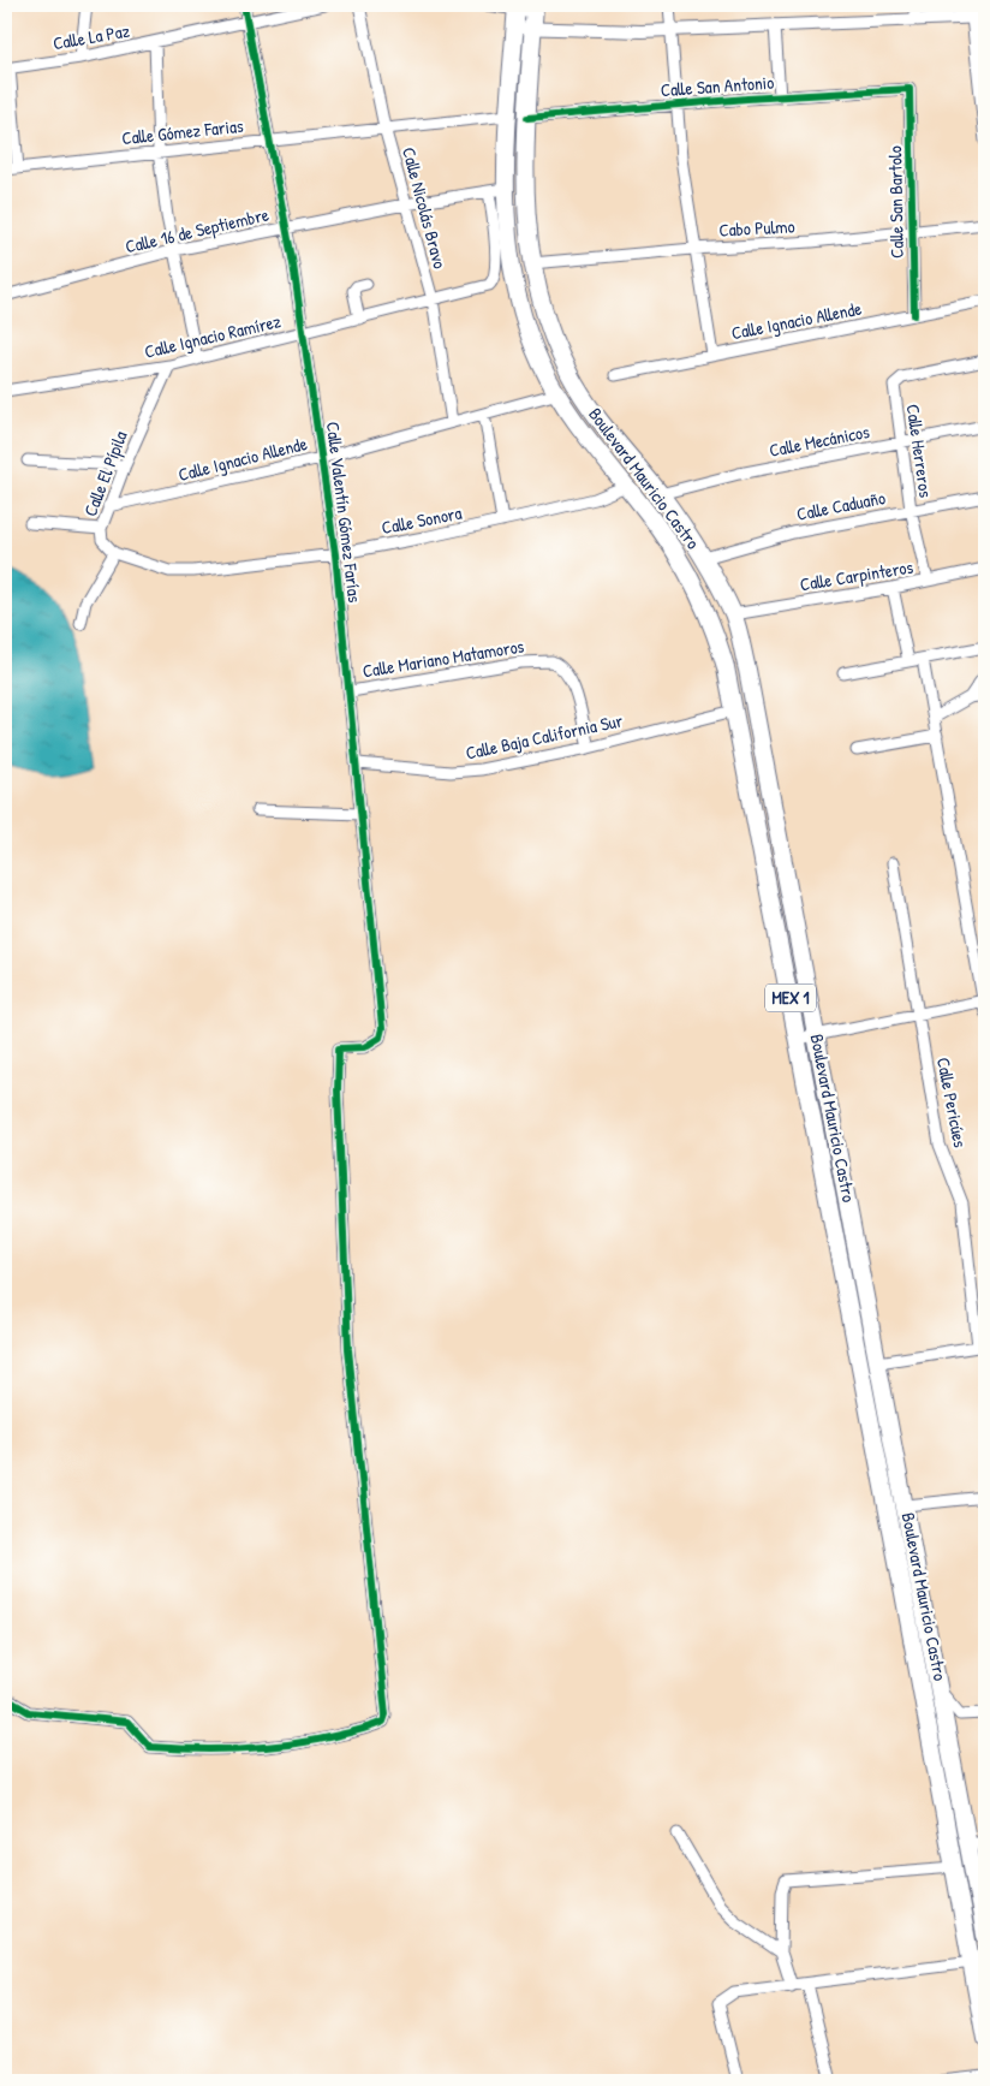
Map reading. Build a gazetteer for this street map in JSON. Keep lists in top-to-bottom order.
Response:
{
  "streets": {
    "main road": ["Boulevard Mauricio Castro", "MEX 1"],
    "street": [
      "Calle La Paz",
      "Calle San Antonio",
      "Calle Gómez Farias",
      "Calle San Bartolo",
      "Calle Nicolás Bravo",
      "Cabo Pulmo",
      "Calle 16 de Septiembre",
      "Calle Ignacio Allende",
      "Calle Ignacio Ramírez",
      "Calle Mecánicos",
      "Calle Herreros",
      "Calle El Pípila",
      "Calle Caduaño",
      "Calle Valentín Gómez Farías",
      "Calle Sonora",
      "Calle Carpinteros",
      "Calle Mariano Matamoros",
      "Calle Baja California Sur",
      "Calle Pericúes"
    ]
  },
  "crossings": [
    ["Calle La Paz", "Calle Valentín Gómez Farías"],
    ["Calle San Antonio", "Calle San Bartolo"],
    ["Calle San Antonio", "Boulevard Mauricio Castro"],
    ["Calle Gómez Farias", "Calle Nicolás Bravo"],
    ["Calle Gómez Farias", "Boulevard Mauricio Castro"],
    ["Calle Gómez Farias", "Calle Valentín Gómez Farías"],
    ["Calle San Bartolo", "Cabo Pulmo"],
    ["Calle San Bartolo", "Calle Ignacio Allende"],
    ["Calle Nicolás Bravo", "Calle 16 de Septiembre"],
    ["Calle Nicolás Bravo", "Calle Ignacio Allende"],
    ["Calle Nicolás Bravo", "Calle Ignacio Ramírez"],
    ["Cabo Pulmo", "Boulevard Mauricio Castro"],
    ["Calle 16 de Septiembre", "Calle Ignacio Ramírez"],
    ["Calle 16 de Septiembre", "Boulevard Mauricio Castro"],
    ["Calle 16 de Septiembre", "Calle Valentín Gómez Farías"],
    ["Calle Ignacio Allende", "Calle El Pípila"],
    ["Calle Ignacio Allende", "Boulevard Mauricio Castro"],
    ["Calle Ignacio Allende", "Calle Valentín Gómez Farías"],
    ["Calle Ignacio Ramírez", "Calle El Pípila"],
    ["Calle Ignacio Ramírez", "Boulevard Mauricio Castro"],
    ["Calle Ignacio Ramírez", "Calle Valentín Gómez Farías"],
    ["Calle Mecánicos", "Calle Herreros"],
    ["Calle Mecánicos", "Boulevard Mauricio Castro"],
    ["Calle Herreros", "Calle Caduaño"],
    ["Calle Herreros", "Calle Carpinteros"],
    ["Calle El Pípila", "Calle Sonora"],
    ["Boulevard Mauricio Castro", "Calle Caduaño"],
    ["Boulevard Mauricio Castro", "Calle Sonora"],
    ["Boulevard Mauricio Castro", "Calle Carpinteros"],
    ["Boulevard Mauricio Castro", "Calle Baja California Sur"],
    ["Calle Valentín Gómez Farías", "Calle Sonora"],
    ["Calle Valentín Gómez Farías", "Calle Mariano Matamoros"],
    ["Calle Valentín Gómez Farías", "Calle Baja California Sur"],
    ["Calle Mariano Matamoros", "Calle Baja California Sur"]
  ]
}
